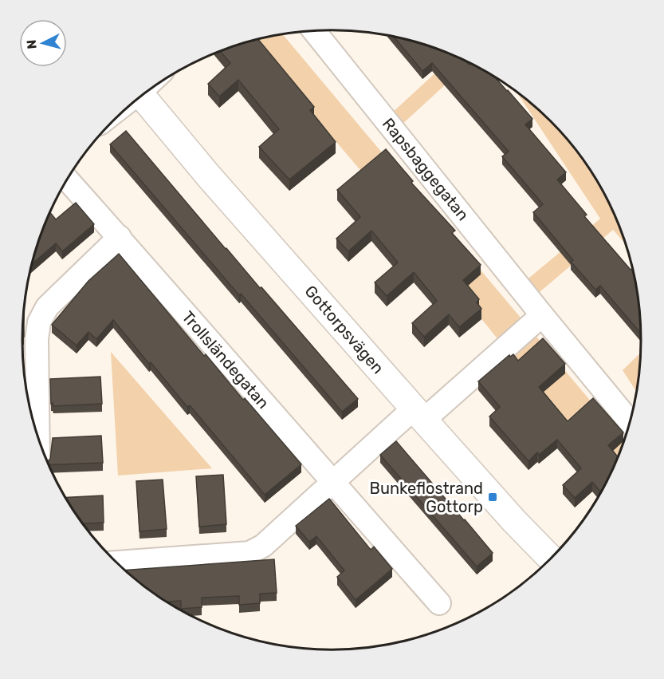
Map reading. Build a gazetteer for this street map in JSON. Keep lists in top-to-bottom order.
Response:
{
  "streets": {
    "street": ["Rapsbaggegatan", "Gottorpsvägen", "Trollsländegatan"]
  },
  "places": {
    "transit": ["Bunkeflostrand Gottorp"]
  },
  "north": "left"
}
